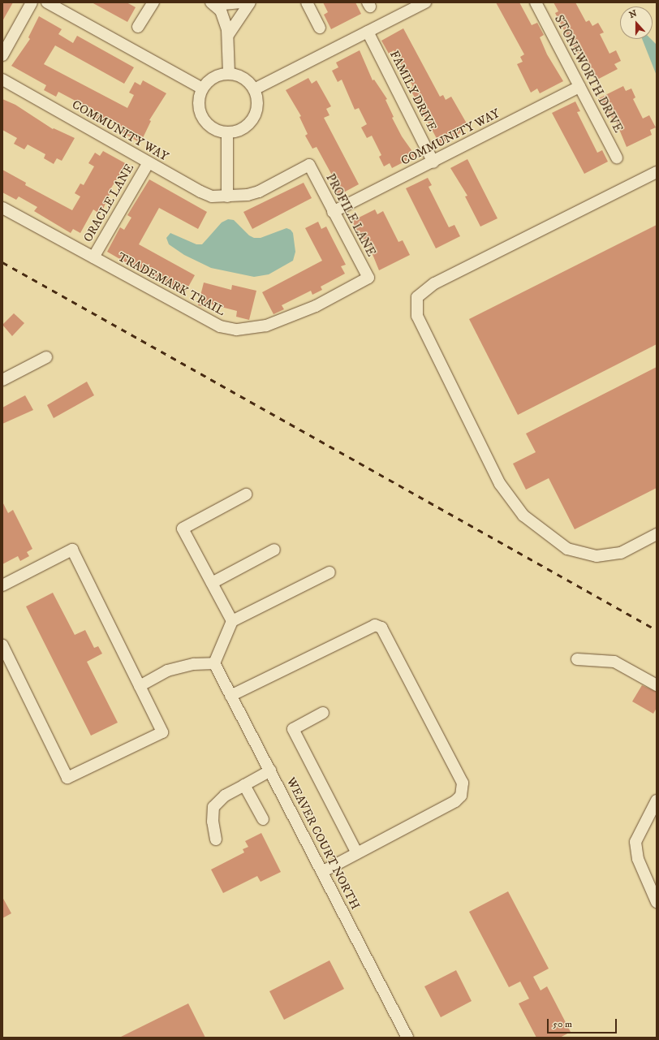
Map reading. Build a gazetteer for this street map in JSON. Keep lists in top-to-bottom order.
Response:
{
  "streets": {
    "street": [
      "STONEWORTH DRIVE",
      "FAMILY DRIVE",
      "COMMUNITY WAY",
      "ORACLE LANE",
      "PROFILE LANE",
      "TRADEMARK TRAIL",
      "WEAVER COURT NORTH"
    ]
  },
  "crossings": [
    ["STONEWORTH DRIVE", "COMMUNITY WAY"],
    ["FAMILY DRIVE", "COMMUNITY WAY"],
    ["COMMUNITY WAY", "ORACLE LANE"],
    ["COMMUNITY WAY", "PROFILE LANE"],
    ["ORACLE LANE", "TRADEMARK TRAIL"],
    ["PROFILE LANE", "TRADEMARK TRAIL"]
  ],
  "scale_bar": "50 m",
  "north": "top"
}
